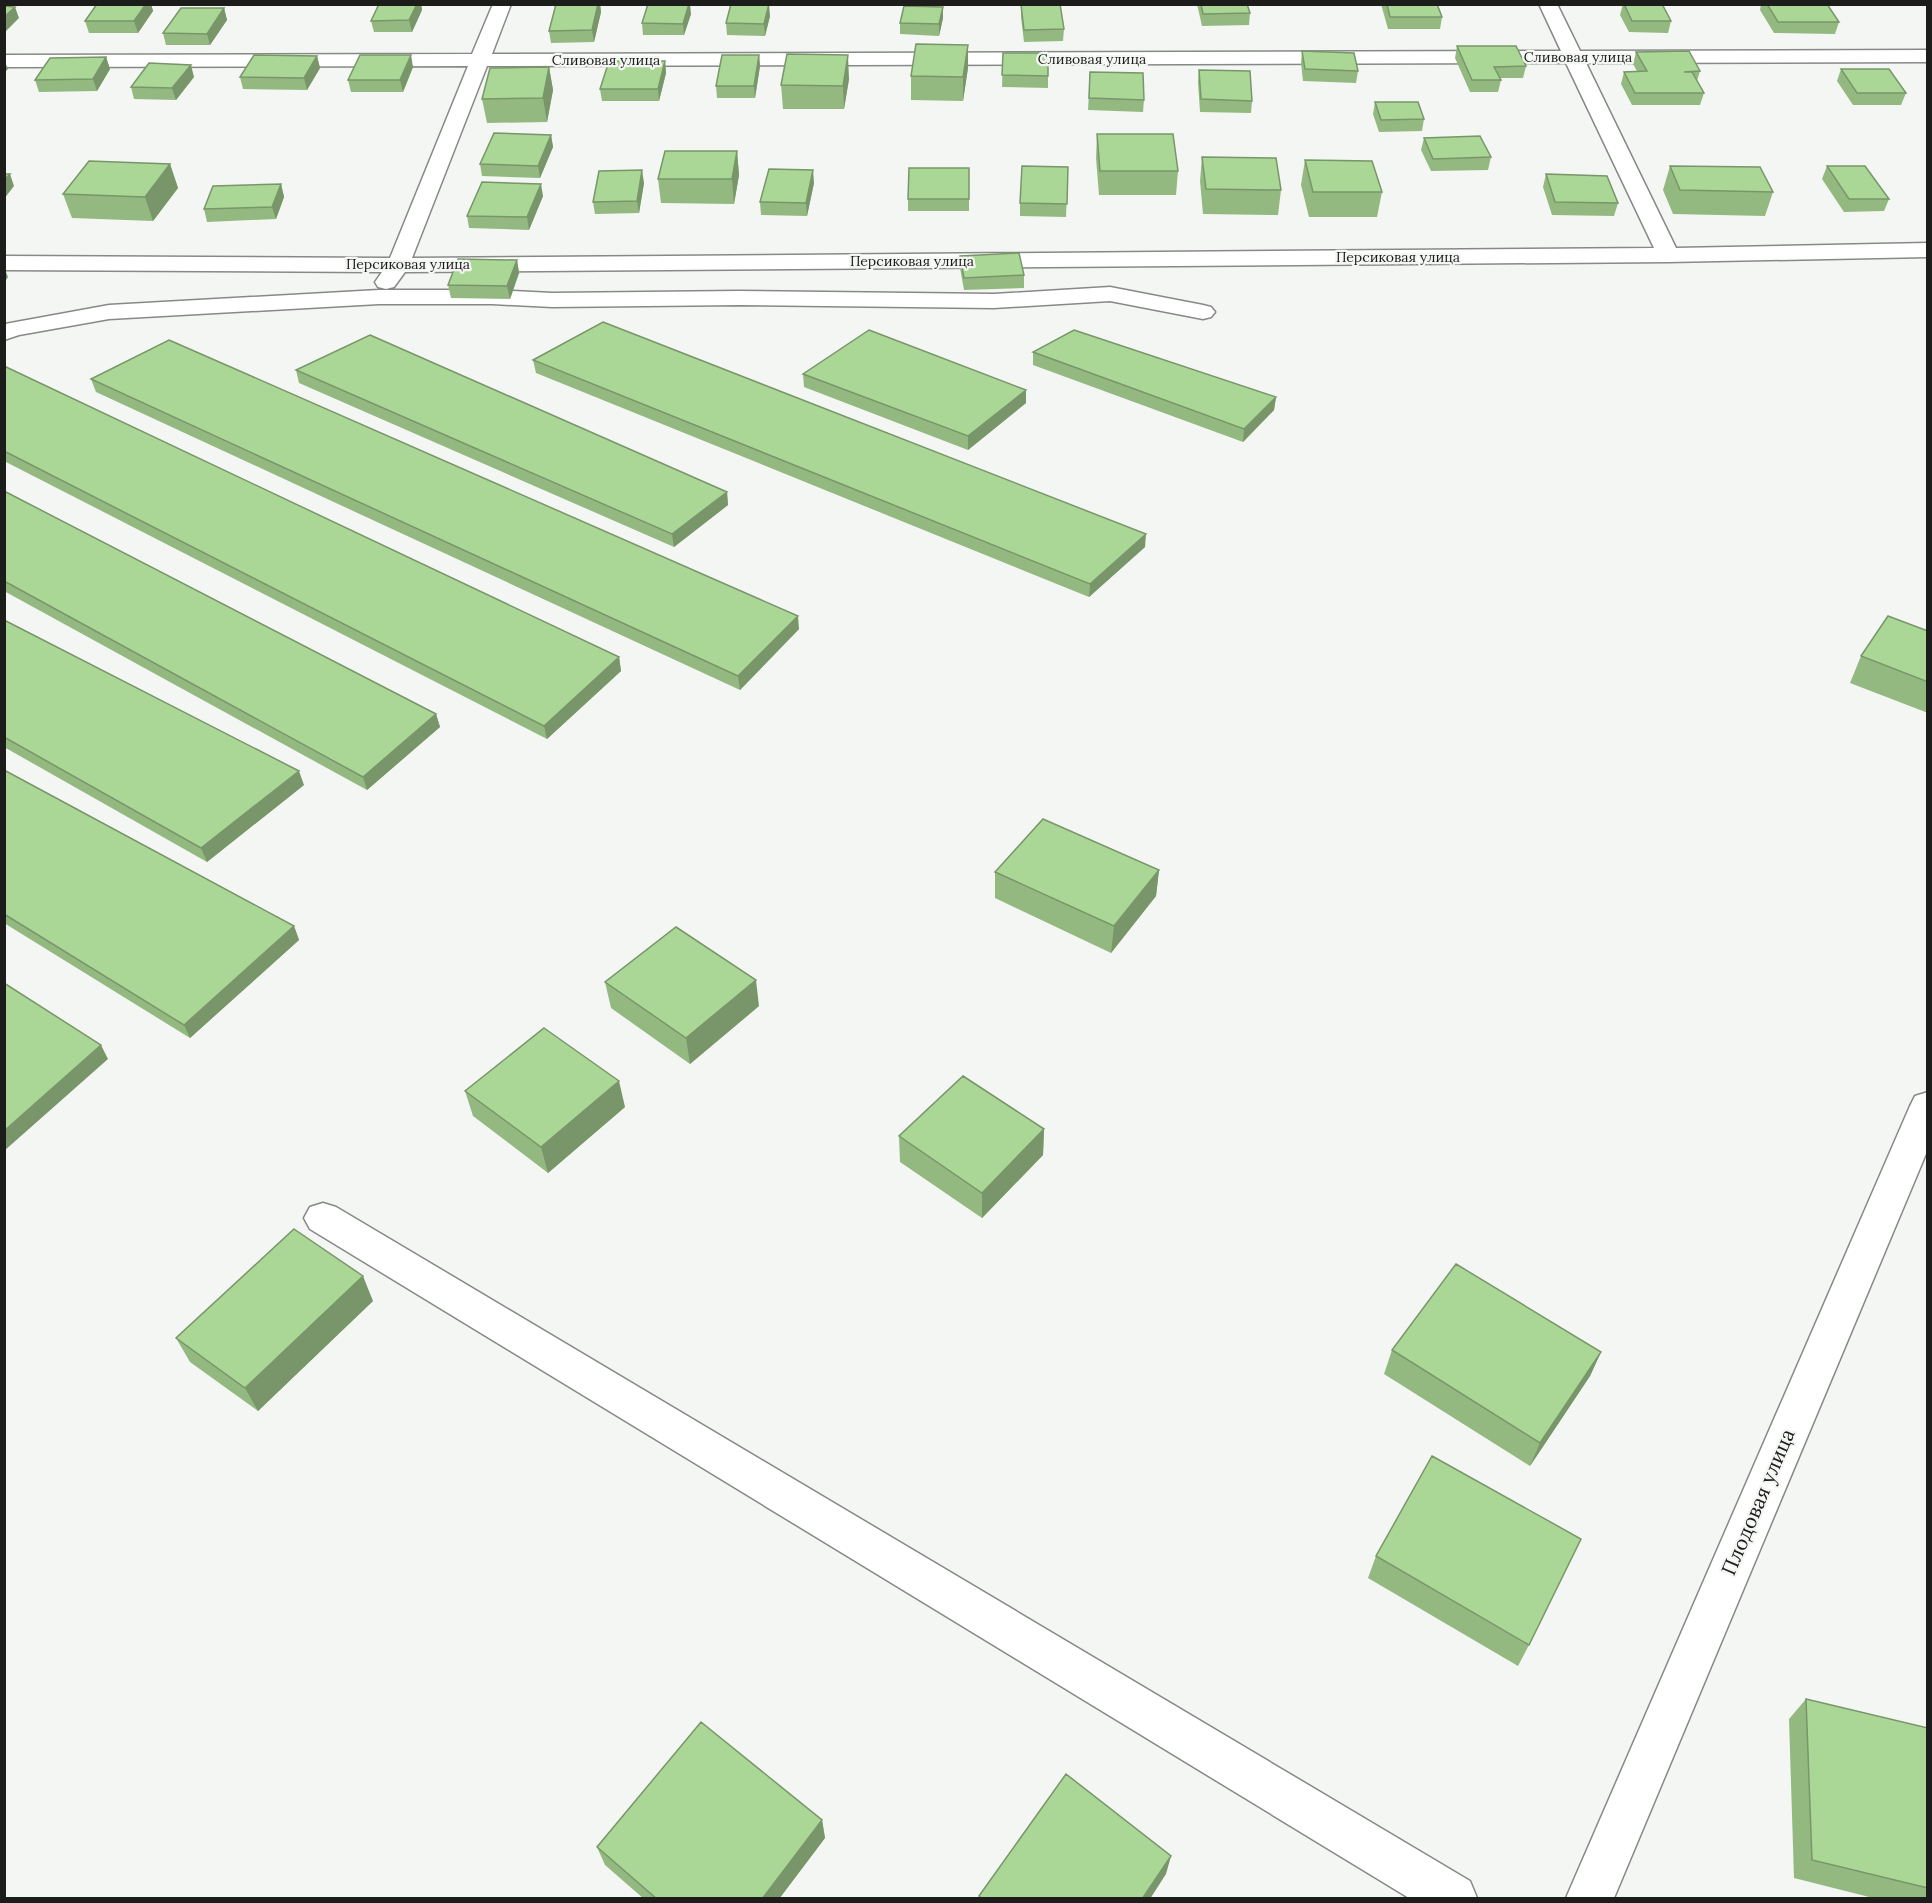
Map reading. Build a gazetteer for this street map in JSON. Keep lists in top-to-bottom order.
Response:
{
  "streets": {
    "street": ["Сливовая улица", "Персиковая улица", "Плодовая улица"]
  }
}
